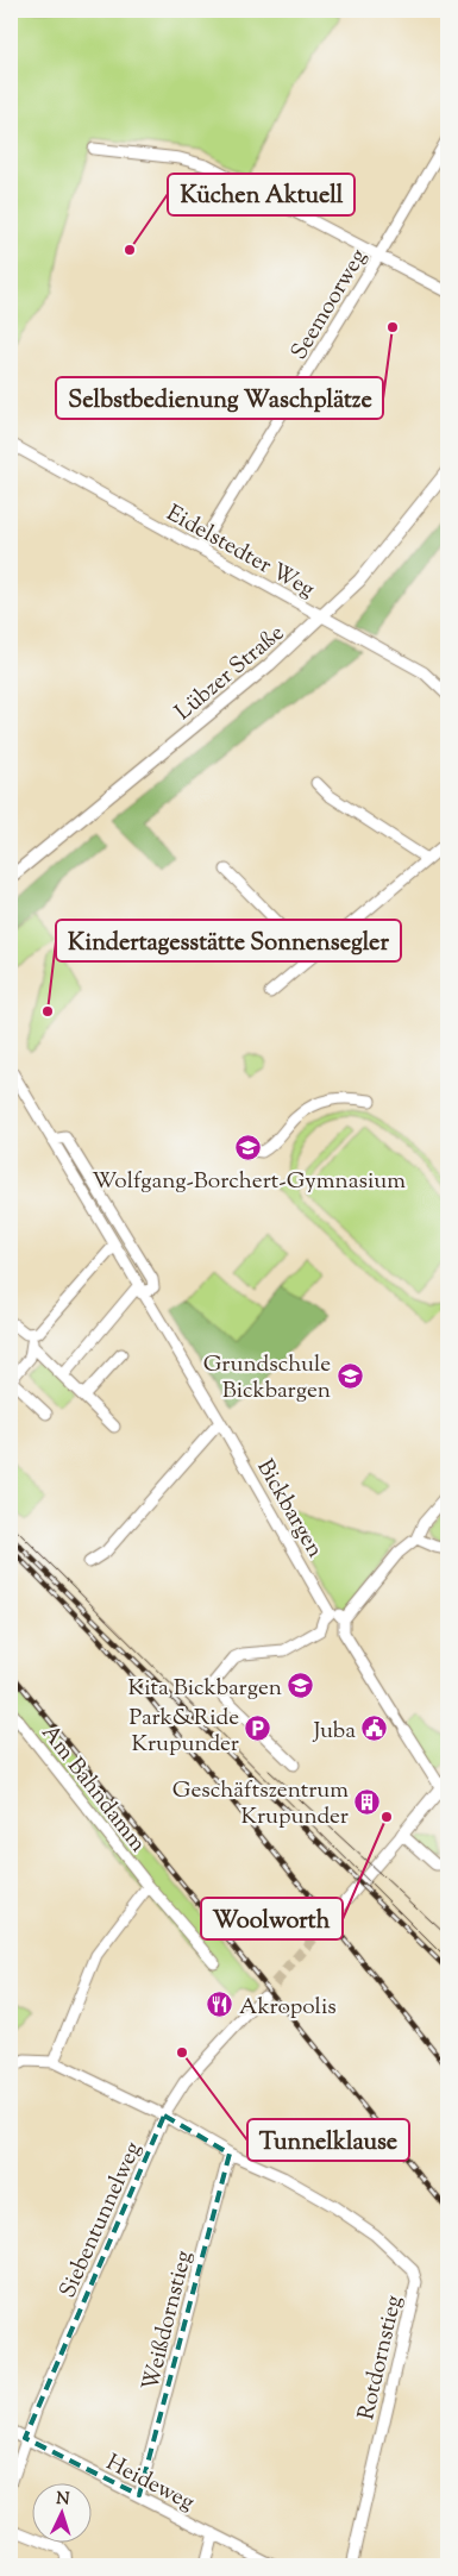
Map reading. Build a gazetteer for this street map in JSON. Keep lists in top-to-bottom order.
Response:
{
  "streets": {
    "street": [
      "Seemoorweg",
      "Eidelstedter Weg",
      "Lübzer Straße",
      "Bickbargen",
      "Am Bahndamm",
      "Siebentunnelweg",
      "Weißdornstieg",
      "Rotdornstieg",
      "Heideweg"
    ]
  },
  "crossings": [
    ["Seemoorweg", "Eidelstedter Weg"],
    ["Eidelstedter Weg", "Lübzer Straße"],
    ["Siebentunnelweg", "Rotdornstieg"],
    ["Siebentunnelweg", "Heideweg"],
    ["Weißdornstieg", "Rotdornstieg"],
    ["Weißdornstieg", "Heideweg"]
  ],
  "places": {
    "other": [
      "Küchen Aktuell",
      "Selbstbedienung Waschplätze",
      "Kindertagesstätte Sonnensegler",
      "Woolworth",
      "Tunnelklause"
    ],
    "school or university": ["Wolfgang-Borchert-Gymnasium", "Grundschule Bickbargen", "Kita Bickbargen"],
    "parking": ["Park&Ride Krupunder"],
    "public building": ["Juba"],
    "building": ["Geschäftszentrum Krupunder"],
    "restaurant": ["Akropolis"]
  },
  "north": "top"
}
